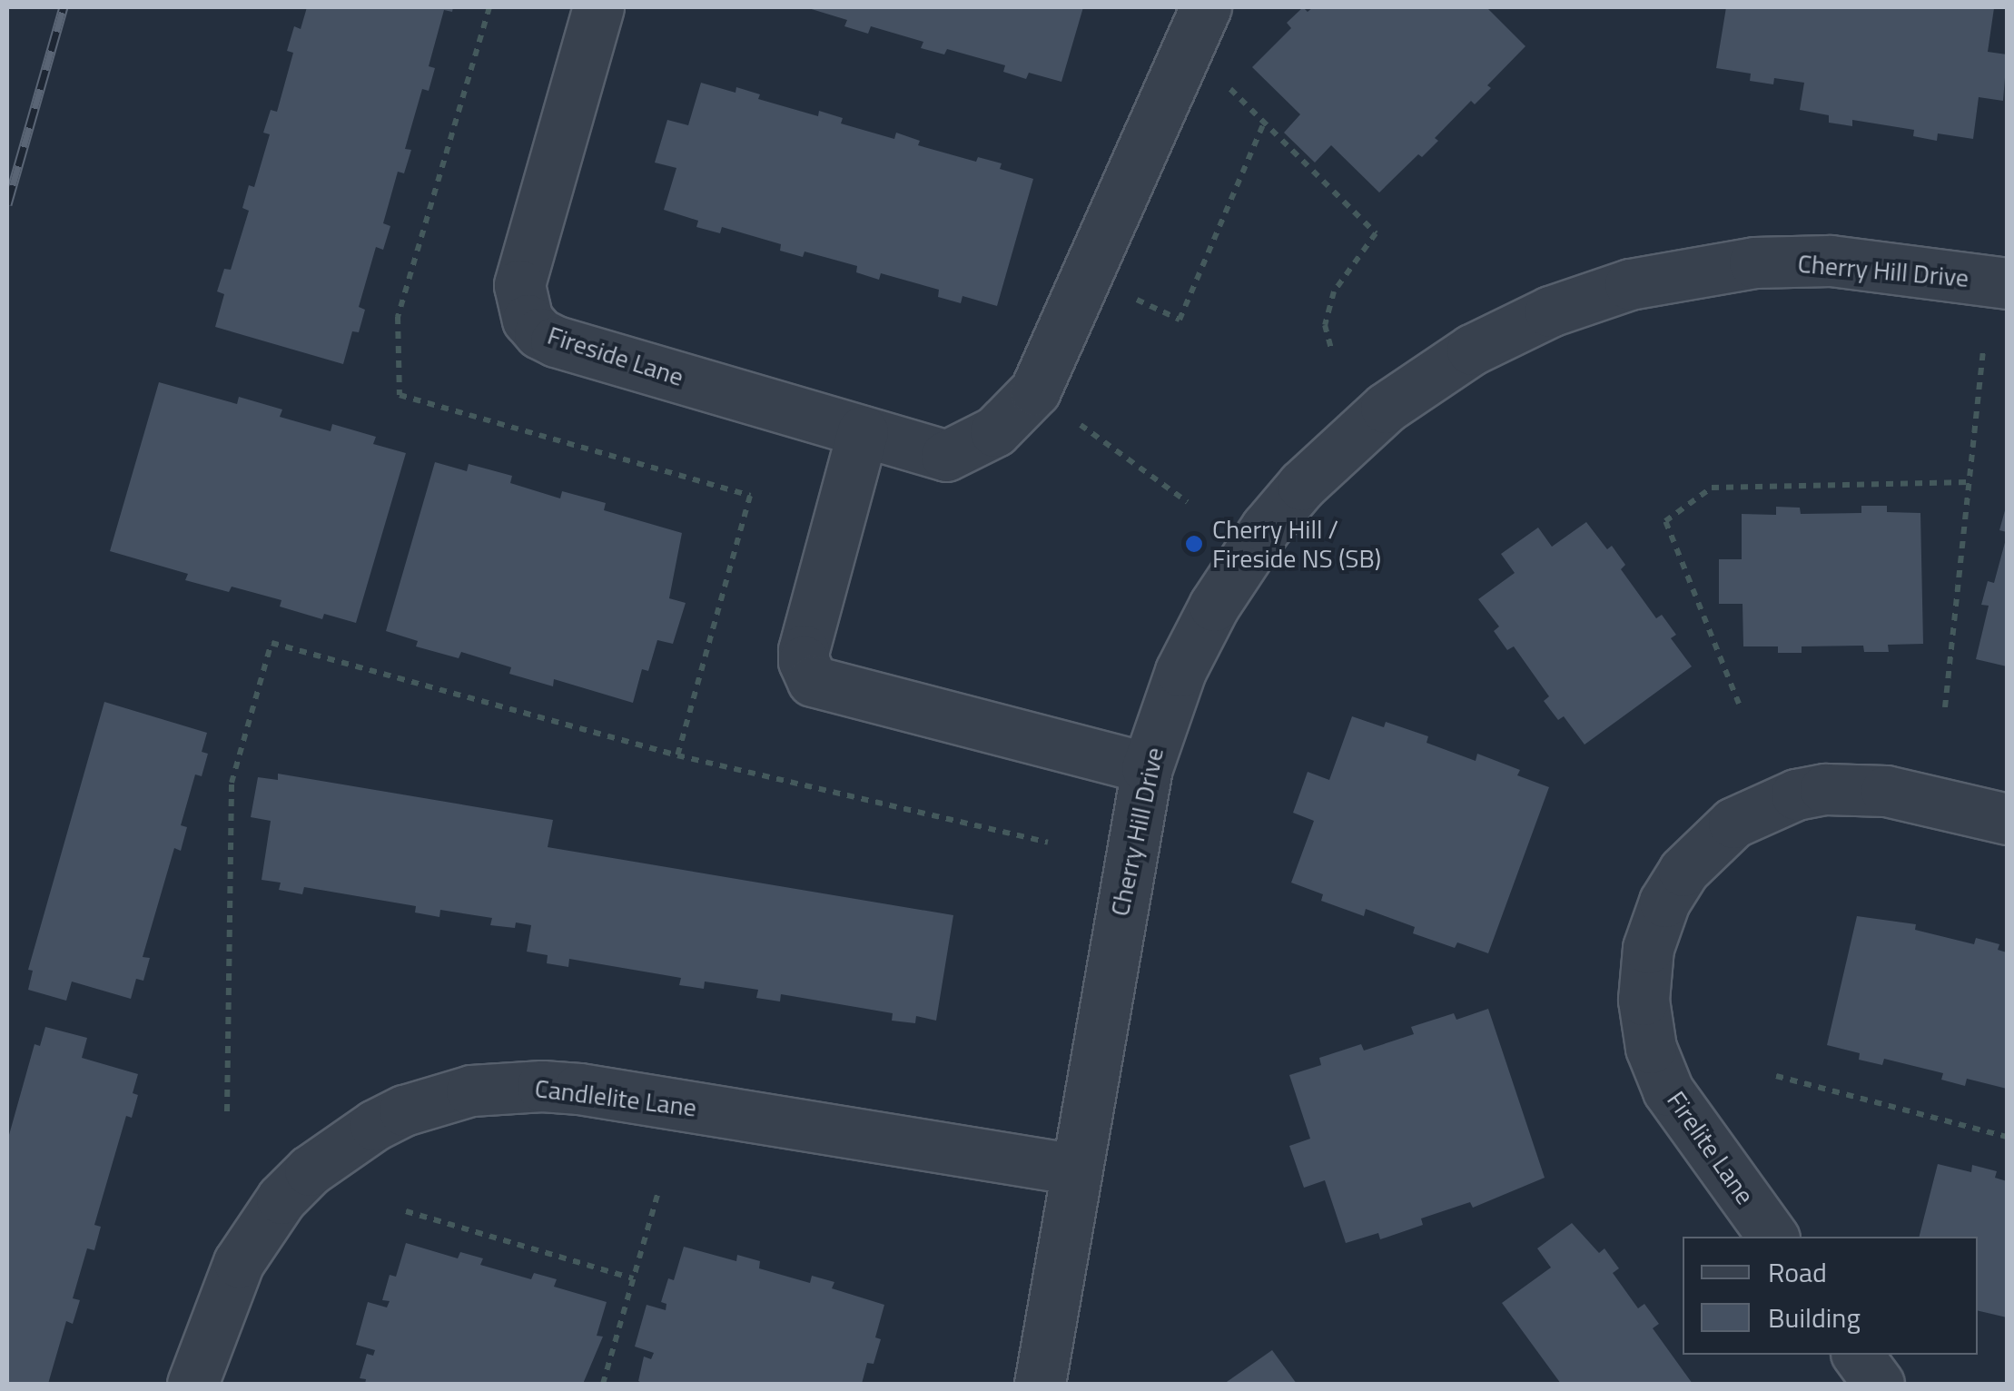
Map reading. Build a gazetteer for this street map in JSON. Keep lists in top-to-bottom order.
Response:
{
  "streets": {
    "street": [
      "Cherry Hill Drive",
      "Fireside Lane",
      "Candlelite Lane",
      "Firelite Lane"
    ]
  },
  "crossings": [
    ["Cherry Hill Drive", "Candlelite Lane"]
  ],
  "places": ["Cherry Hill / Fireside NS (SB)"],
  "legend": ["Road", "Building"]
}
